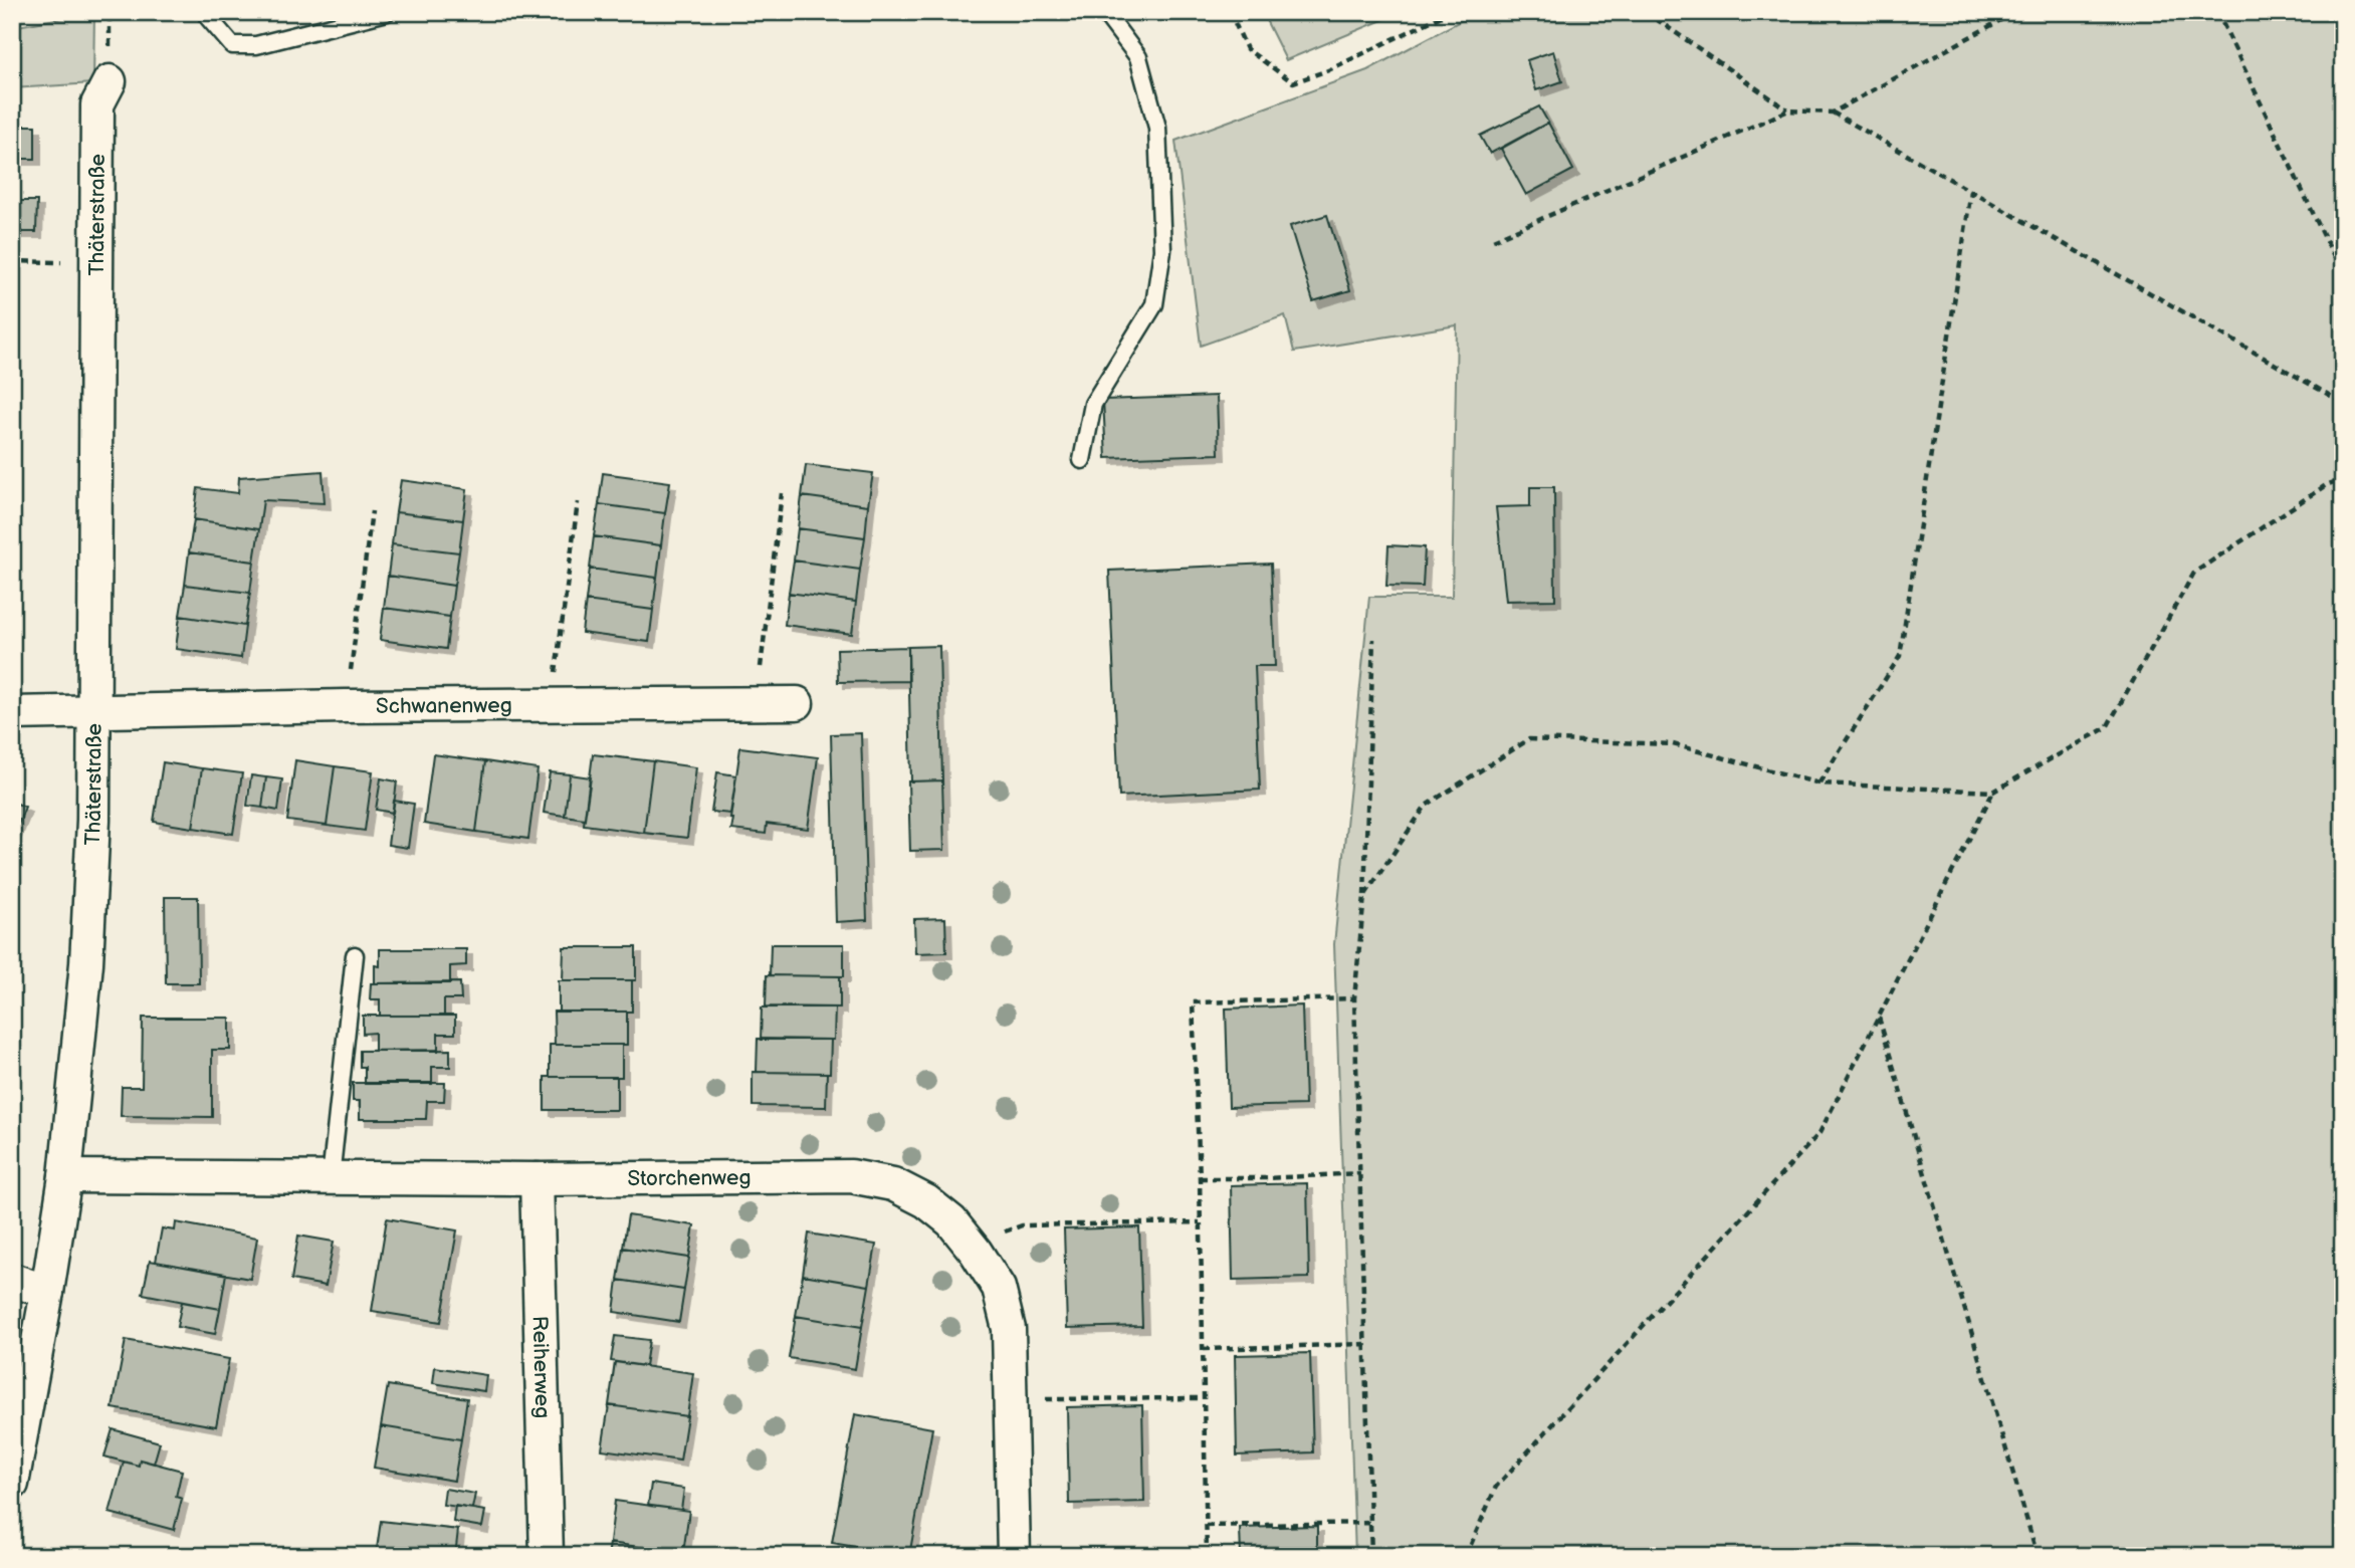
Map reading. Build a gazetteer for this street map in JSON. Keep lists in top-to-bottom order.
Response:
{
  "streets": {
    "street": [
      "Thäterstraße",
      "Schwanenweg",
      "Storchenweg",
      "Reiherweg"
    ]
  },
  "crossings": [
    ["Thäterstraße", "Schwanenweg"],
    ["Thäterstraße", "Storchenweg"],
    ["Storchenweg", "Reiherweg"]
  ]
}
